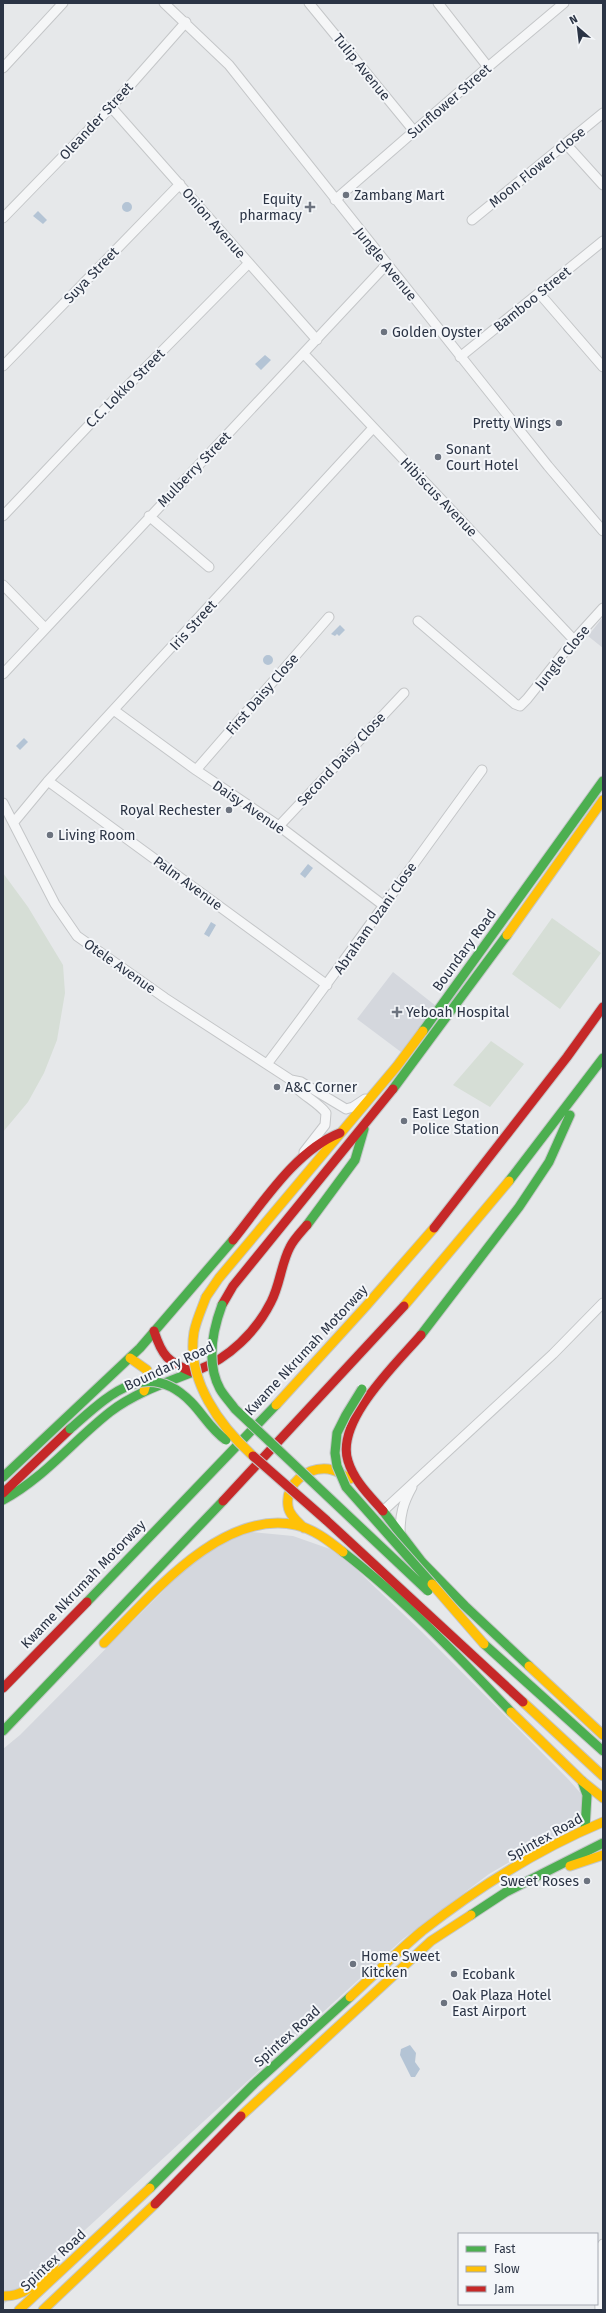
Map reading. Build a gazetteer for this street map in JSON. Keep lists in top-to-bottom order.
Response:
{
  "streets": {
    "main road": ["Boundary Road", "Kwame Nkrumah Motorway", "Spintex Road"],
    "street": [
      "Tulip Avenue",
      "Sunflower Street",
      "Oleander Street",
      "Moon Flower Close",
      "Onion Avenue",
      "Jungle Avenue",
      "Suya Street",
      "Bamboo Street",
      "C.C. Lokko Street",
      "Mulberry Street",
      "Hibiscus Avenue",
      "Iris Street",
      "Jungle Close",
      "First Daisy Close",
      "Second Daisy Close",
      "Daisy Avenue",
      "Palm Avenue",
      "Abraham Dzani Close",
      "Otele Avenue"
    ]
  },
  "crossings": [
    ["Tulip Avenue", "Sunflower Street"],
    ["Sunflower Street", "Jungle Avenue"],
    ["Oleander Street", "Onion Avenue"],
    ["Oleander Street", "Jungle Avenue"],
    ["Onion Avenue", "Suya Street"],
    ["Onion Avenue", "C.C. Lokko Street"],
    ["Onion Avenue", "Mulberry Street"],
    ["Jungle Avenue", "Bamboo Street"],
    ["Jungle Avenue", "Mulberry Street"],
    ["Mulberry Street", "Hibiscus Avenue"],
    ["Hibiscus Avenue", "Iris Street"],
    ["Hibiscus Avenue", "Jungle Close"],
    ["Iris Street", "Daisy Avenue"],
    ["Iris Street", "Palm Avenue"],
    ["Iris Street", "Otele Avenue"],
    ["First Daisy Close", "Daisy Avenue"],
    ["Second Daisy Close", "Daisy Avenue"],
    ["Daisy Avenue", "Abraham Dzani Close"],
    ["Palm Avenue", "Abraham Dzani Close"],
    ["Abraham Dzani Close", "Otele Avenue"],
    ["Boundary Road", "Otele Avenue"]
  ],
  "places": {
    "other": [
      "Zambang Mart",
      "Golden Oyster",
      "Pretty Wings",
      "Sonant Court Hotel",
      "Royal Rechester",
      "Living Room",
      "A&C Corner",
      "East Legon Police Station",
      "Sweet Roses",
      "Home Sweet Kitcken",
      "Ecobank",
      "Oak Plaza Hotel East Airport"
    ],
    "health": ["Equity pharmacy", "Yeboah Hospital"]
  },
  "legend": ["Fast", "Slow", "Jam"],
  "north": "top left"
}
